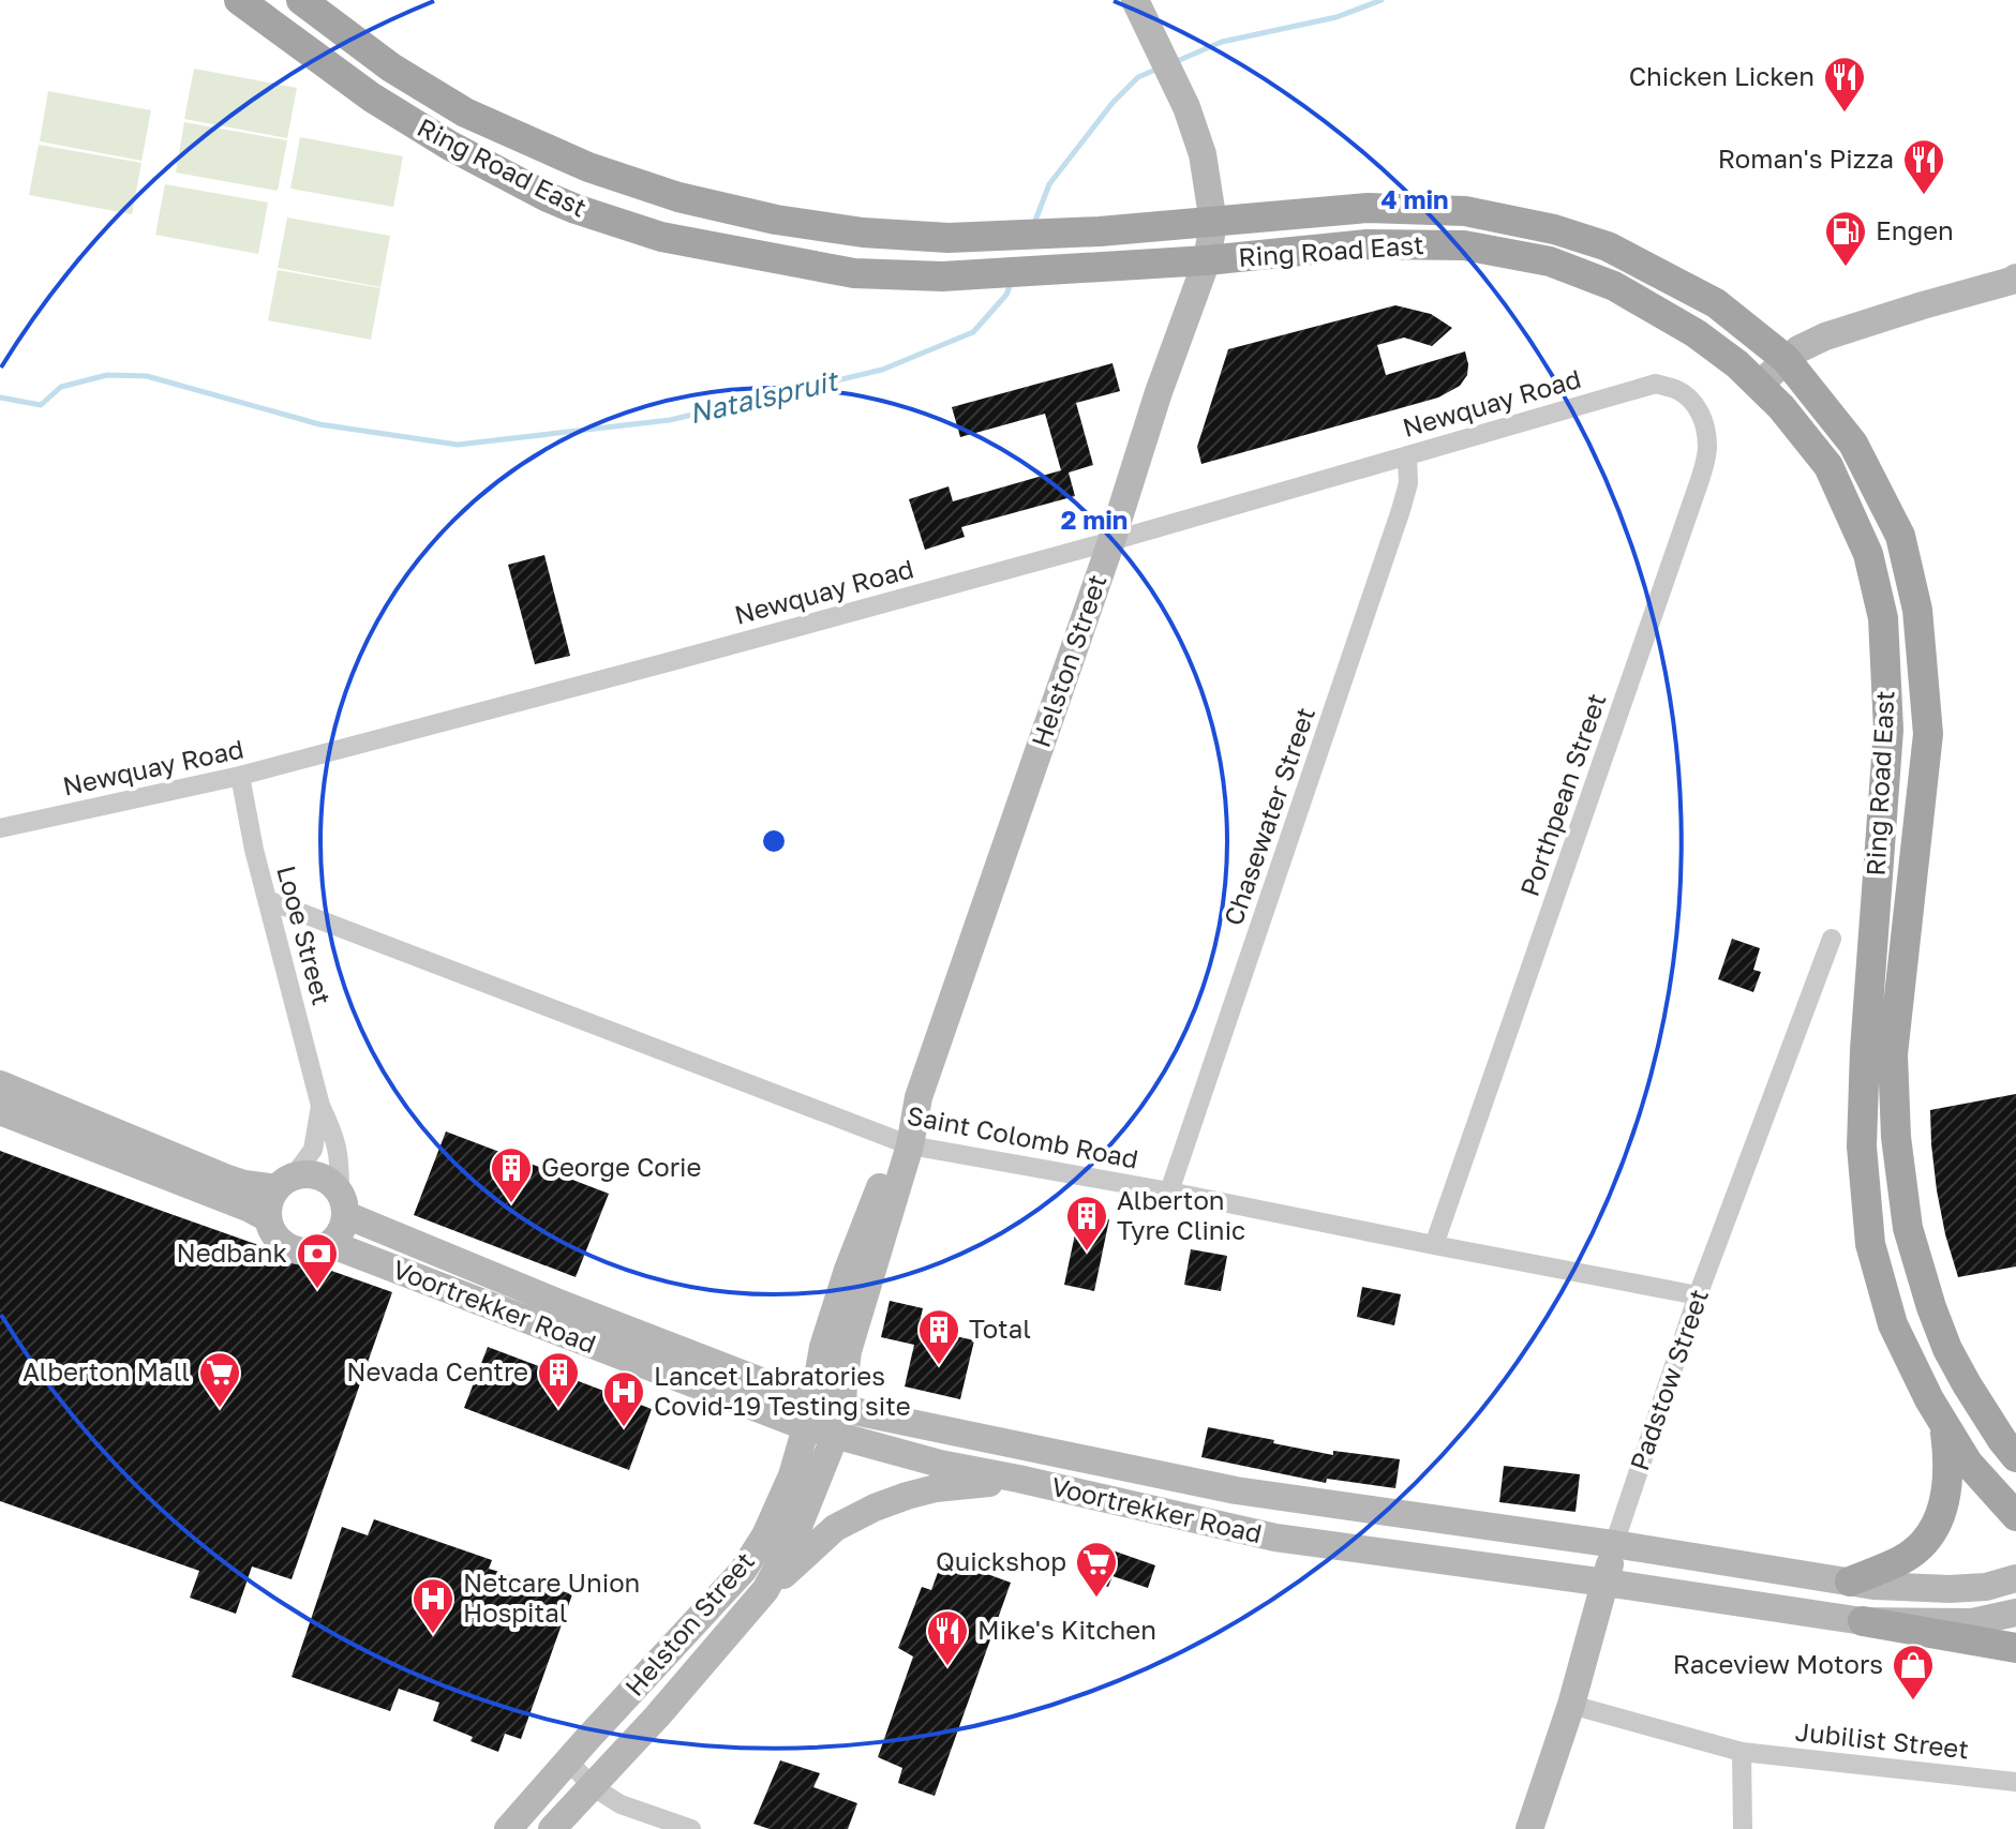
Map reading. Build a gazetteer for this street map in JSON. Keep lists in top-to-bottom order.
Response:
{
  "streets": {
    "main road": [
      "Ring Road East",
      "Helston Street",
      "Voortrekker Road",
      "Padstow Street"
    ],
    "street": [
      "Newquay Road",
      "Porthpean Street",
      "Chasewater Street",
      "Looe Street",
      "Saint Colomb Road",
      "Jubilist Street"
    ]
  },
  "crossings": [
    ["Ring Road East", "Helston Street"],
    ["Newquay Road", "Helston Street"],
    ["Newquay Road", "Porthpean Street"],
    ["Newquay Road", "Chasewater Street"],
    ["Newquay Road", "Looe Street"],
    ["Helston Street", "Saint Colomb Road"],
    ["Helston Street", "Voortrekker Road"],
    ["Porthpean Street", "Saint Colomb Road"],
    ["Chasewater Street", "Saint Colomb Road"],
    ["Looe Street", "Saint Colomb Road"],
    ["Looe Street", "Voortrekker Road"],
    ["Saint Colomb Road", "Padstow Street"],
    ["Voortrekker Road", "Padstow Street"],
    ["Padstow Street", "Jubilist Street"]
  ],
  "water": ["Natalspruit"],
  "places": {
    "restaurant": ["Chicken Licken", "Roman's Pizza", "Mike's Kitchen"],
    "fuel station": ["Engen"],
    "building": [
      "George Corie",
      "Alberton Tyre Clinic",
      "Total",
      "Nevada Centre"
    ],
    "bank": ["Nedbank"],
    "supermarket": ["Alberton Mall", "Quickshop"],
    "hospital": ["Lancet Labratories Covid-19 Testing site", "Netcare Union Hospital"],
    "shop": ["Raceview Motors"]
  },
  "rings": ["4 min", "2 min"]
}
